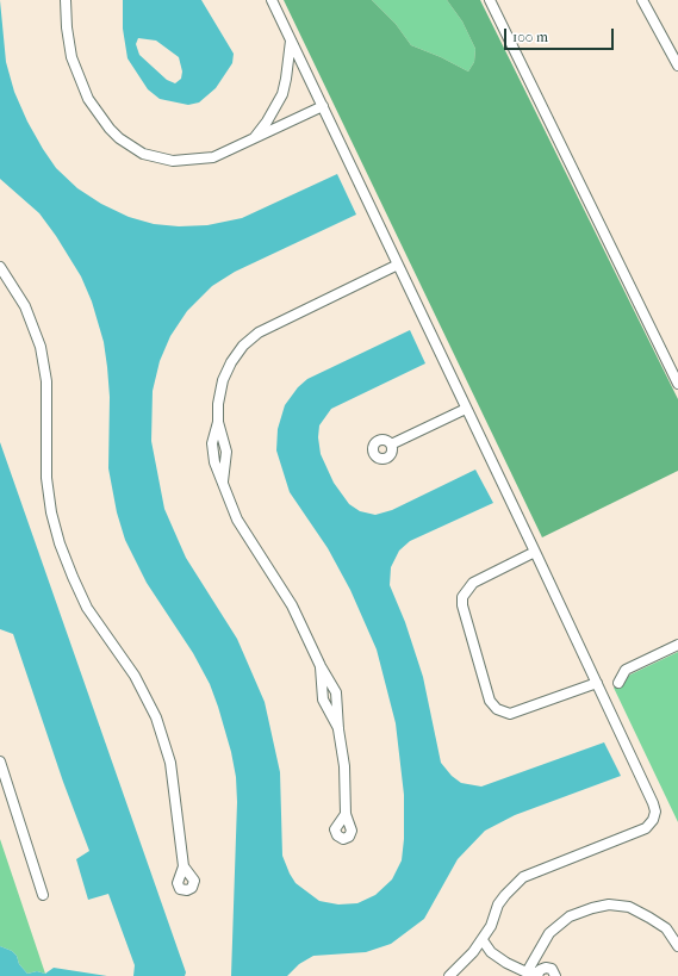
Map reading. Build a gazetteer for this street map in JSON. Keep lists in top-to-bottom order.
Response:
{
  "scale_bar": "100 m"
}
